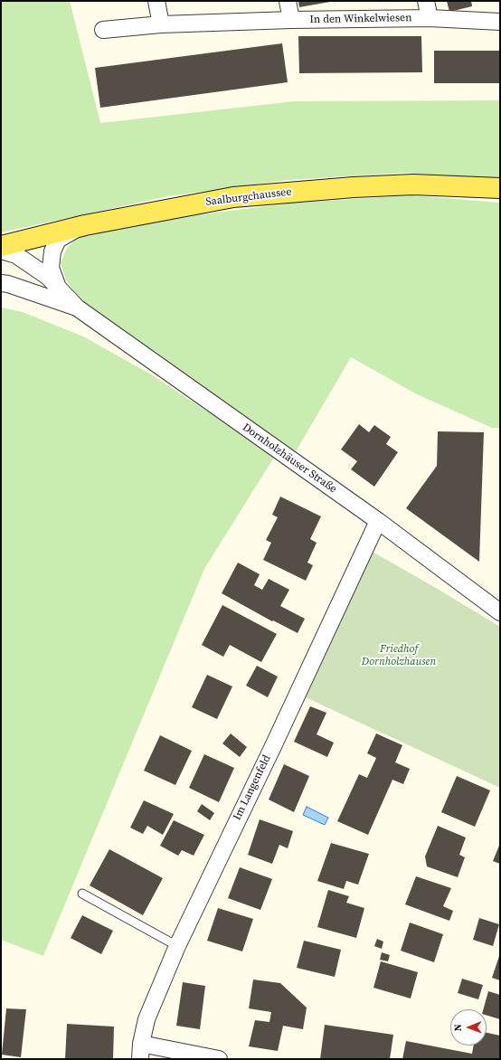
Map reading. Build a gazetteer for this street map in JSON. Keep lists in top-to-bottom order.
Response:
{
  "streets": {
    "main road": ["Saalburgchaussee"],
    "street": ["In den Winkelwiesen", "Dornholzhäuser Straße", "Im Langenfeld"]
  },
  "crossings": [
    ["Saalburgchaussee", "Dornholzhäuser Straße"],
    ["Dornholzhäuser Straße", "Im Langenfeld"]
  ],
  "parks": ["Friedhof Dornholzhausen"],
  "north": "left"
}
